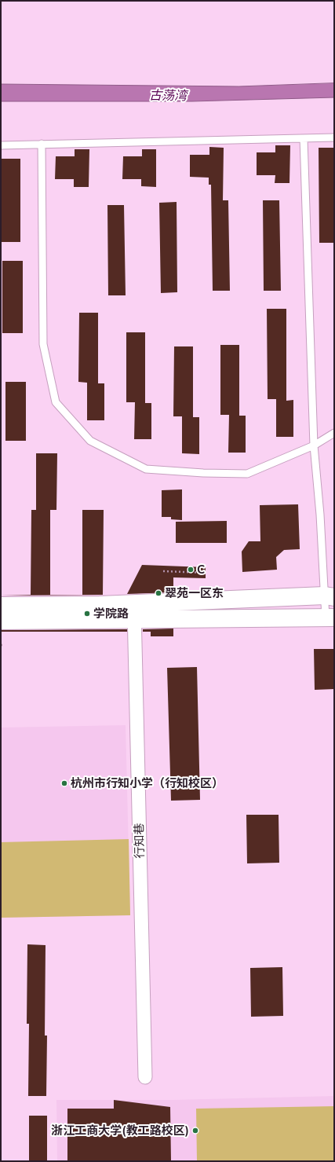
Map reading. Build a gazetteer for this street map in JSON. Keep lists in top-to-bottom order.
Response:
{
  "streets": {
    "street": ["行知巷"]
  },
  "water": ["古荡湾"],
  "places": [
    "C",
    "翠苑一区东",
    "学院路",
    "杭州市行知小学（行知校区）",
    "浙江工商大学(教工路校区)"
  ]
}
